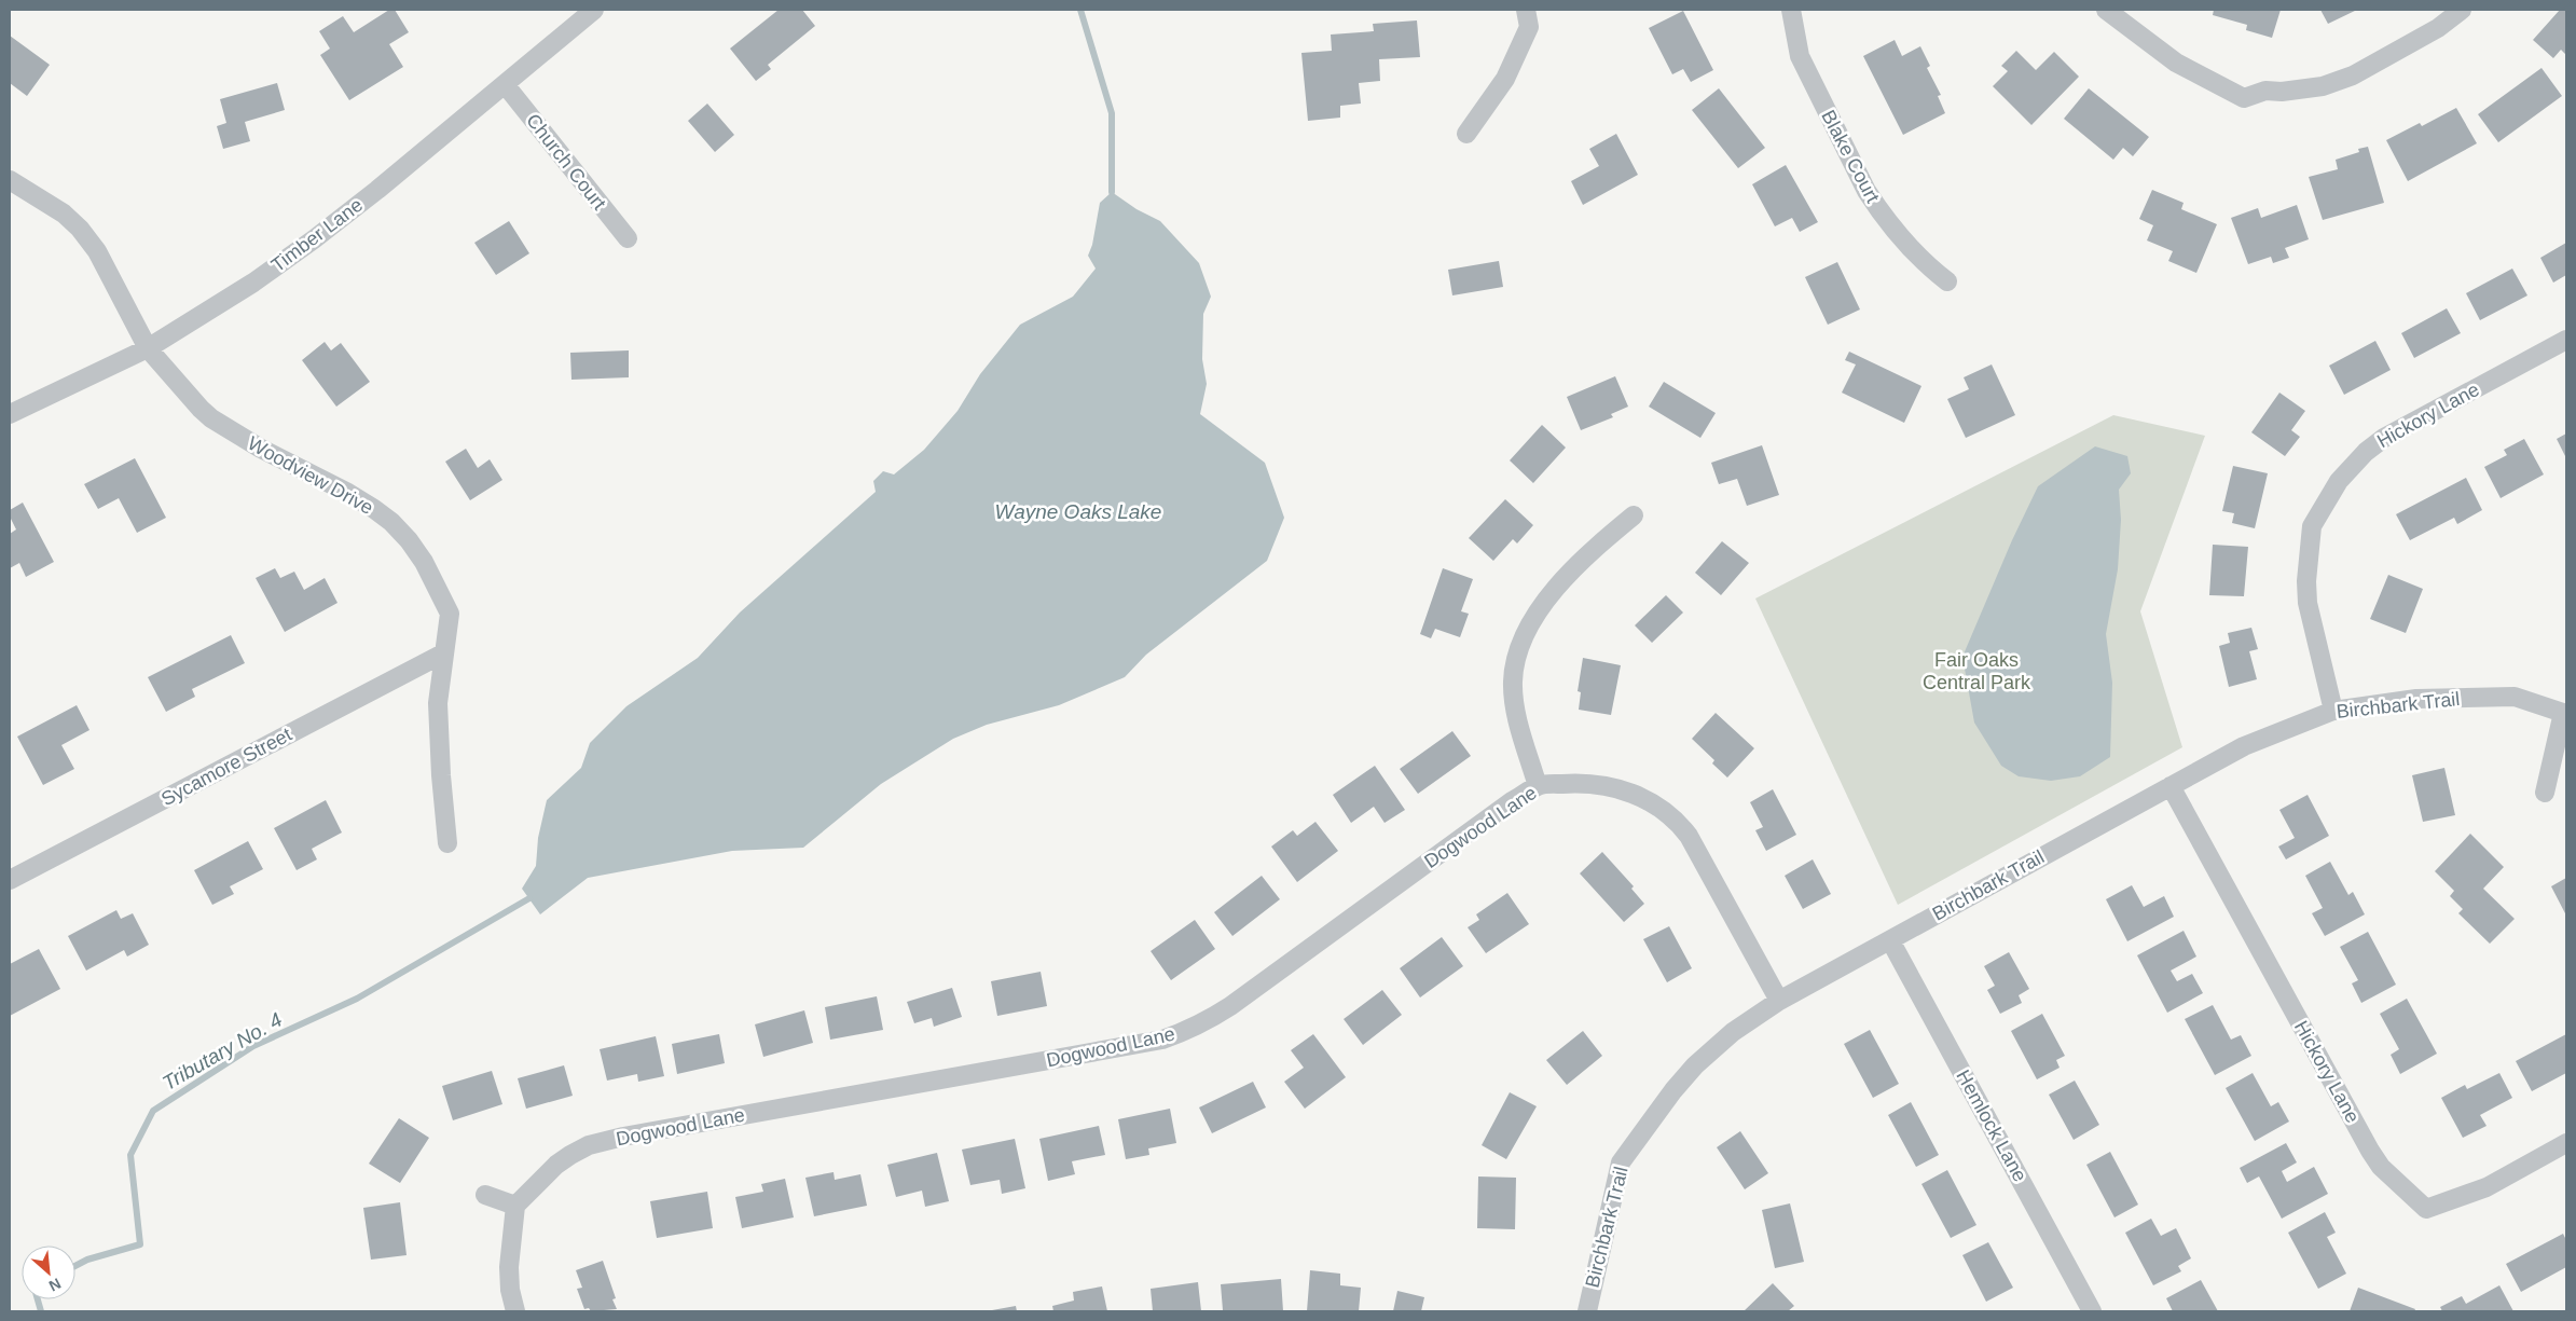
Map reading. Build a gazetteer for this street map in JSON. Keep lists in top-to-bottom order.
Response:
{
  "streets": {
    "street": [
      "Blake Court",
      "Church Court",
      "Timber Lane",
      "Hickory Lane",
      "Woodview Drive",
      "Birchbark Trail",
      "Sycamore Street",
      "Dogwood Lane",
      "Hemlock Lane"
    ]
  },
  "crossings": [
    ["Church Court", "Timber Lane"],
    ["Timber Lane", "Woodview Drive"],
    ["Hickory Lane", "Birchbark Trail"],
    ["Woodview Drive", "Sycamore Street"],
    ["Birchbark Trail", "Dogwood Lane"],
    ["Birchbark Trail", "Hemlock Lane"]
  ],
  "water": ["Wayne Oaks Lake", "Tributary No. 4"],
  "parks": ["Fair Oaks Central Park"],
  "north": "bottom right"
}
